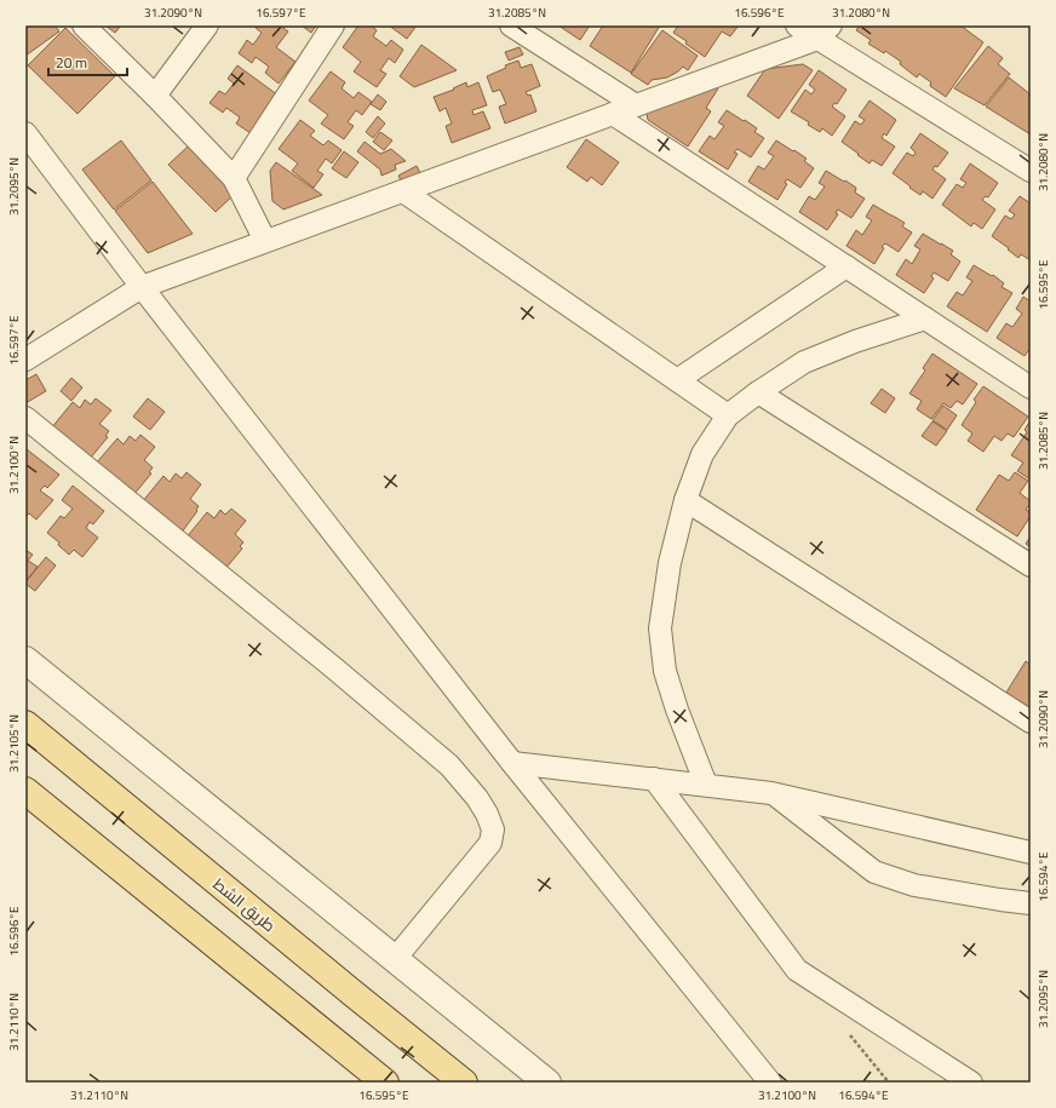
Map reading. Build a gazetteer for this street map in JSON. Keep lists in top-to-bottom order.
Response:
{
  "streets": {
    "main road": ["طريق الشط"]
  },
  "scale_bar": "20 m",
  "coordinates": [
    "31.2090°N",
    "16.597°E",
    "31.2085°N",
    "16.596°E",
    "31.2080°N",
    "31.2095°N",
    "16.595°E",
    "31.2100°N",
    "31.2105°N",
    "16.594°E",
    "31.2110°N"
  ]
}
